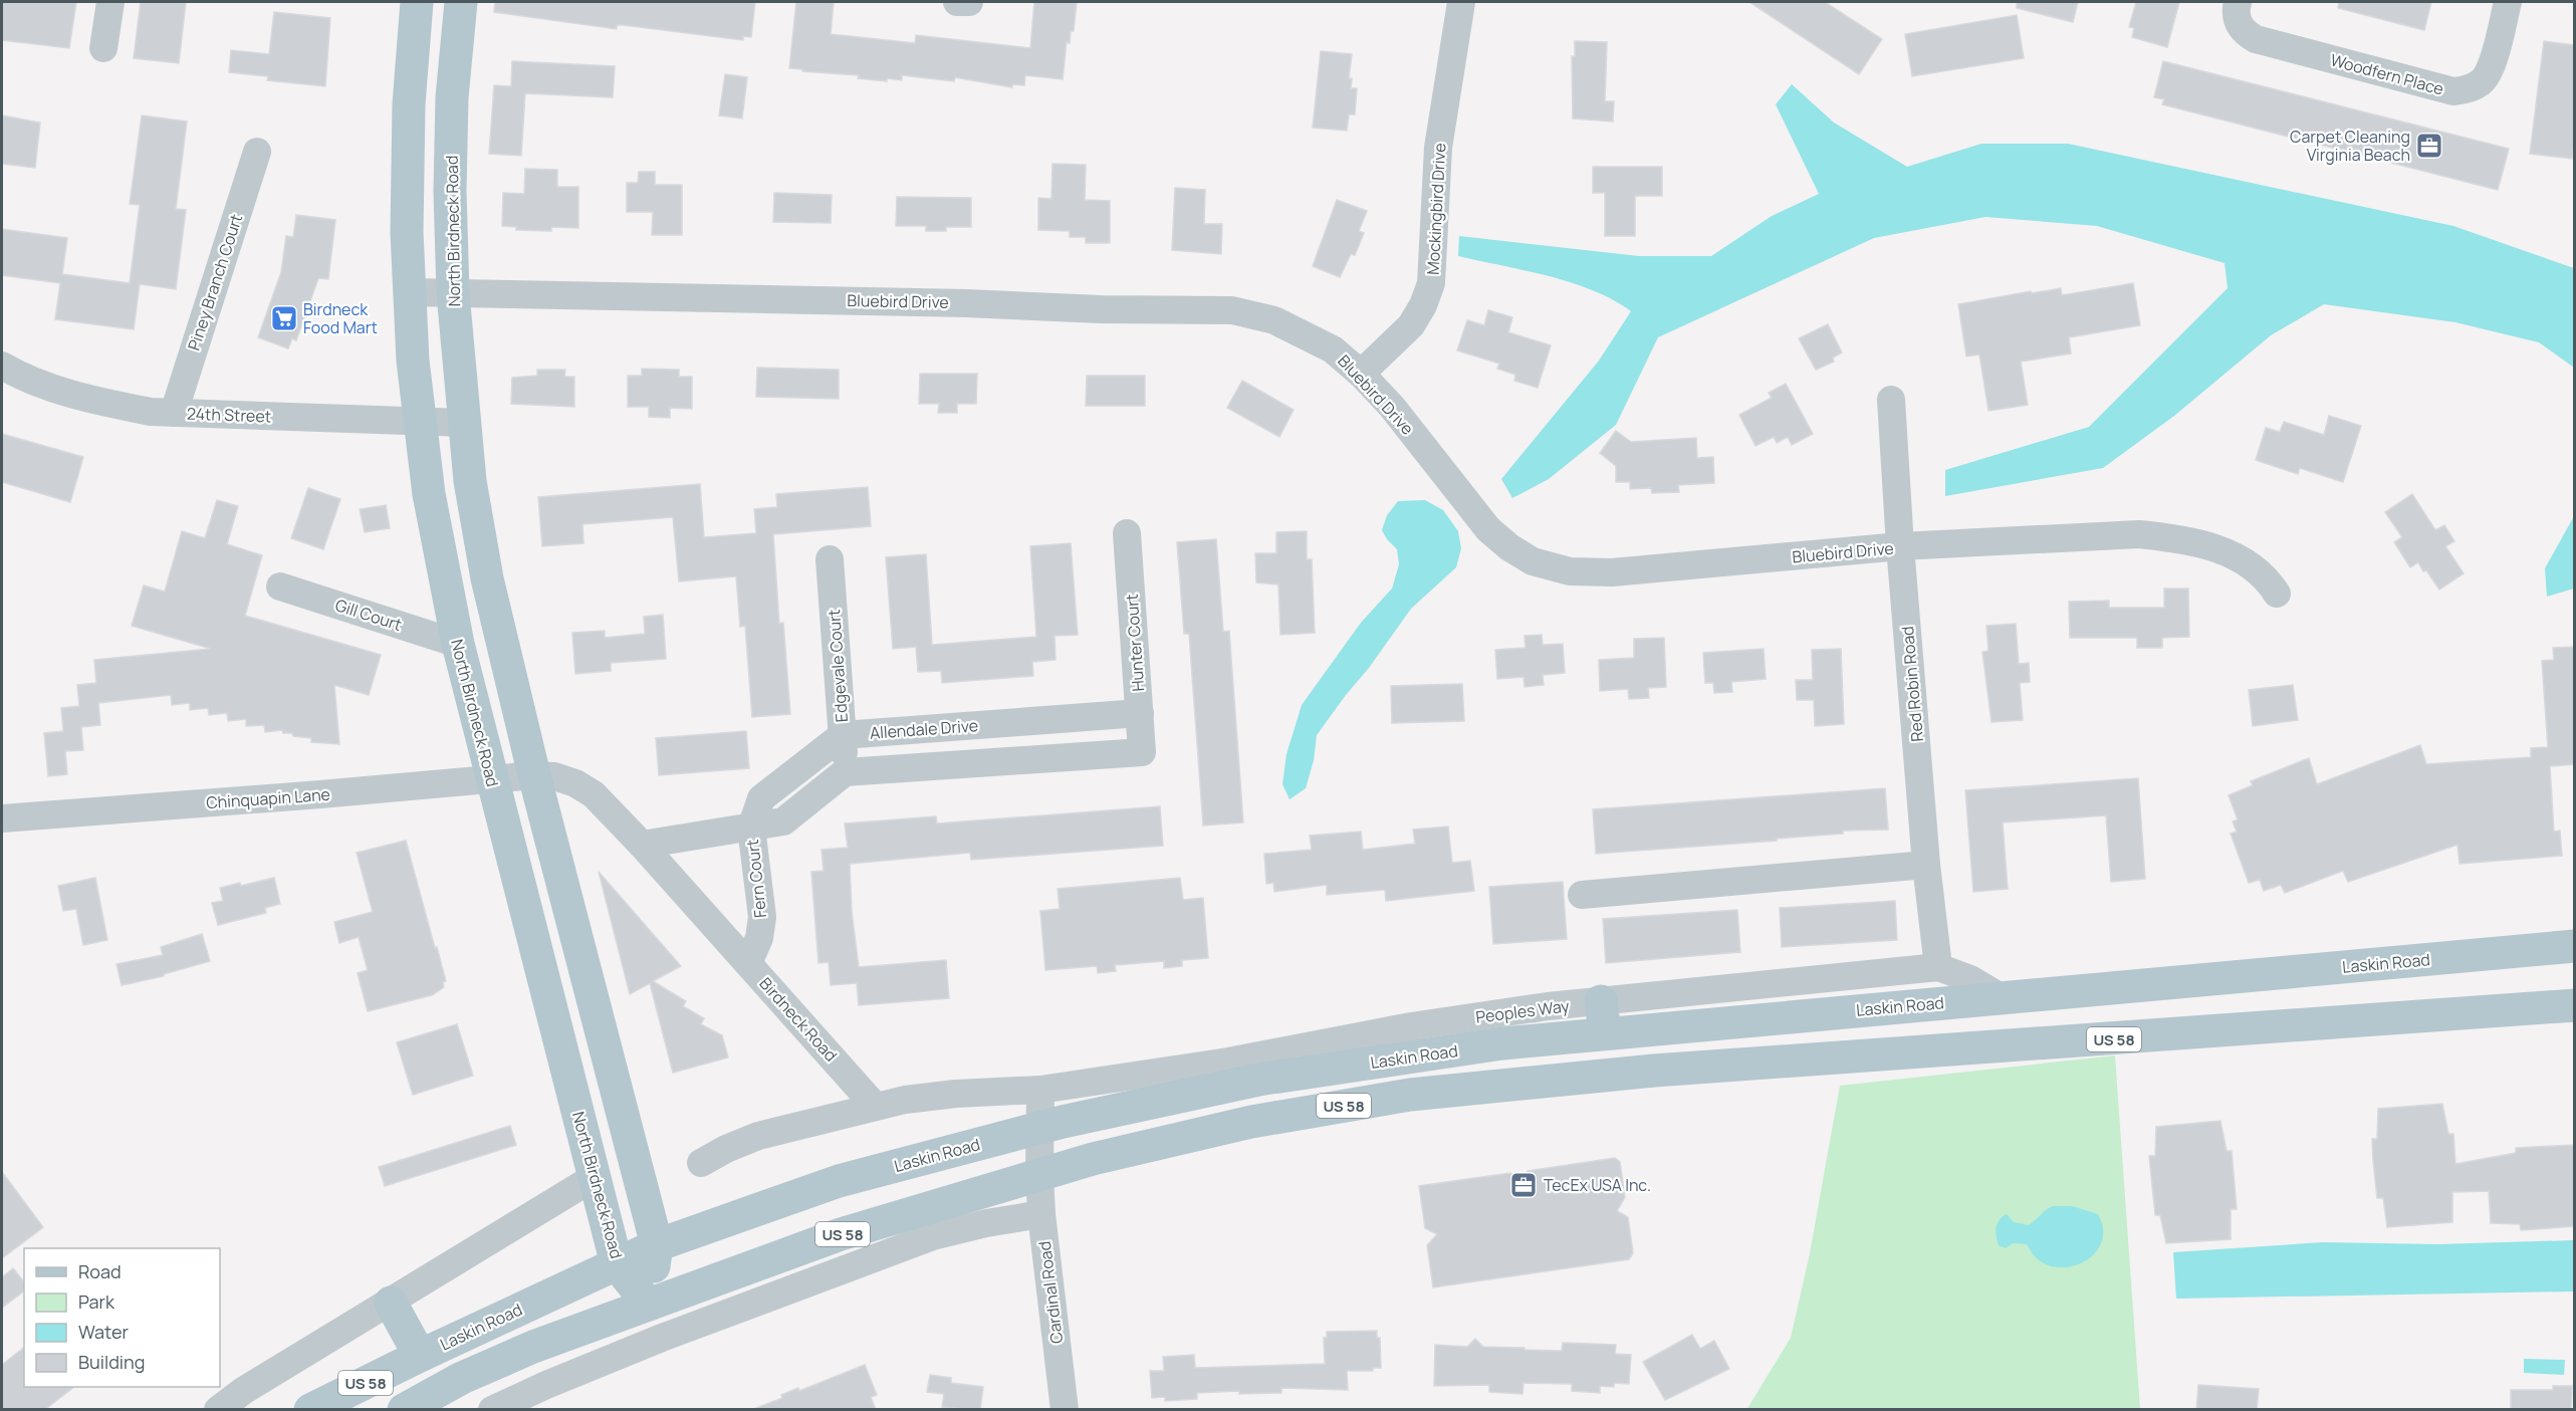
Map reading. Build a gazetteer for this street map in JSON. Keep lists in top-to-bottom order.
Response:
{
  "streets": {
    "main road": ["North Birdneck Road", "Laskin Road", "US 58"],
    "street": [
      "Woodfern Place",
      "Mockingbird Drive",
      "Piney Branch Court",
      "Bluebird Drive",
      "24th Street",
      "Gill Court",
      "Hunter Court",
      "Edgevale Court",
      "Red Robin Road",
      "Allendale Drive",
      "Chinquapin Lane",
      "Fern Court",
      "Peoples Way",
      "Birdneck Road",
      "Cardinal Road"
    ]
  },
  "crossings": [
    ["Mockingbird Drive", "Bluebird Drive"],
    ["North Birdneck Road", "Bluebird Drive"],
    ["North Birdneck Road", "24th Street"],
    ["North Birdneck Road", "Gill Court"],
    ["North Birdneck Road", "Chinquapin Lane"],
    ["North Birdneck Road", "Laskin Road"],
    ["North Birdneck Road", "Birdneck Road"],
    ["North Birdneck Road", "US 58"],
    ["Piney Branch Court", "24th Street"],
    ["Bluebird Drive", "Red Robin Road"],
    ["Hunter Court", "Edgevale Court"],
    ["Hunter Court", "Allendale Drive"],
    ["Edgevale Court", "Allendale Drive"],
    ["Red Robin Road", "Peoples Way"],
    ["Chinquapin Lane", "Birdneck Road"],
    ["Fern Court", "Birdneck Road"],
    ["Laskin Road", "Peoples Way"],
    ["US 58", "Cardinal Road"]
  ],
  "places": {
    "office": ["Carpet Cleaning Virginia Beach", "TecEx USA Inc."],
    "supermarket": ["Birdneck Food Mart"]
  },
  "legend": [
    "Road",
    "Park",
    "Water",
    "Building"
  ]
}
